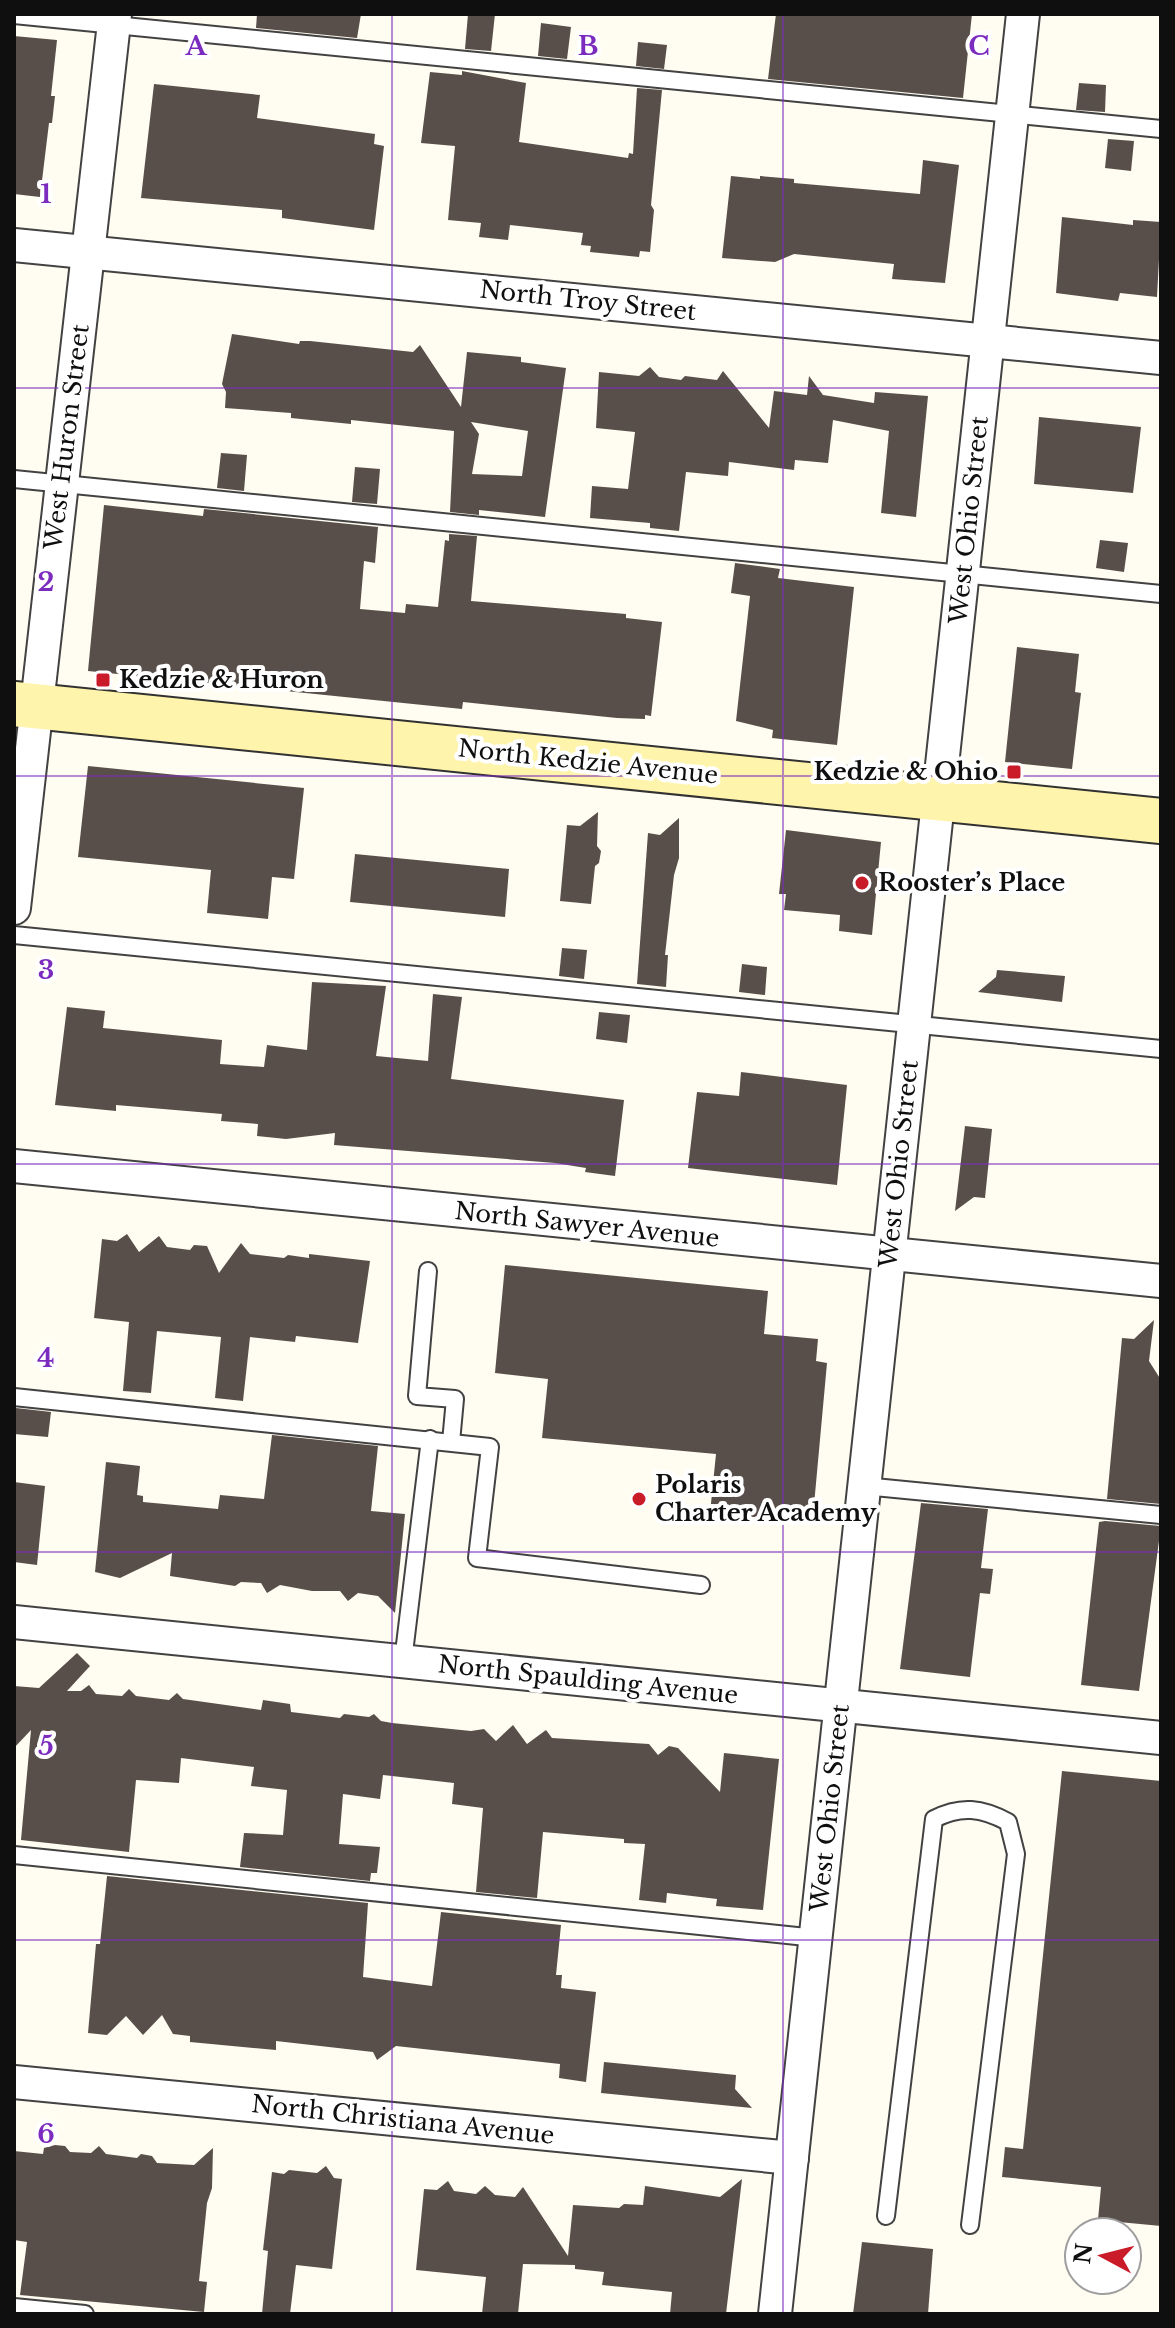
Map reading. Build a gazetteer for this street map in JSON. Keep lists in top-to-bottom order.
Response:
{
  "streets": {
    "main road": ["North Kedzie Avenue"],
    "street": [
      "North Troy Street",
      "West Huron Street",
      "West Ohio Street",
      "North Sawyer Avenue",
      "North Spaulding Avenue",
      "North Christiana Avenue"
    ]
  },
  "crossings": [
    ["North Troy Street", "West Huron Street"],
    ["North Troy Street", "West Ohio Street"],
    ["West Huron Street", "North Kedzie Avenue"],
    ["West Ohio Street", "North Kedzie Avenue"],
    ["West Ohio Street", "North Sawyer Avenue"],
    ["West Ohio Street", "North Spaulding Avenue"],
    ["West Ohio Street", "North Christiana Avenue"]
  ],
  "places": {
    "transit": ["Kedzie & Huron", "Kedzie & Ohio"],
    "other": ["Rooster’s Place", "Polaris Charter Academy"]
  },
  "north": "left",
  "grid": {
    "columns": ["A", "B", "C"],
    "rows": [
      "1",
      "2",
      "3",
      "4",
      "5",
      "6"
    ]
  }
}
